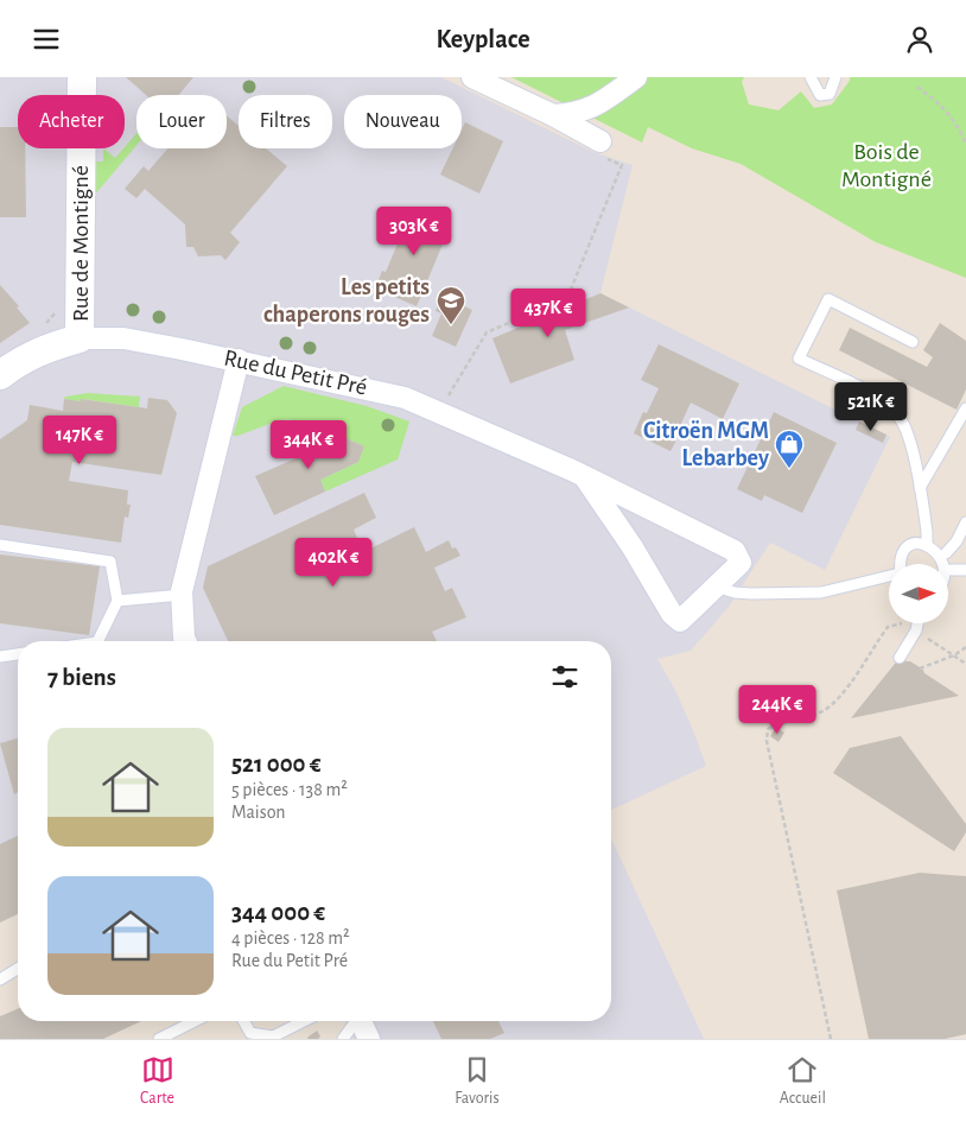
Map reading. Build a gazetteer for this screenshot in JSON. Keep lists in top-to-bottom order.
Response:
{
  "streets": {
    "street": ["Rue de Montigné", "Rue du Petit Pré"]
  },
  "crossings": [
    ["Rue de Montigné", "Rue du Petit Pré"]
  ],
  "parks": ["Bois de Montigné"],
  "places": {
    "school or university": ["Les petits chaperons rouges"],
    "shop": ["Citroën MGM Lebarbey"]
  },
  "north": "right",
  "page": {
    "header": "Keyplace",
    "chip": [
      "Acheter",
      "Louer",
      "Filtres",
      "Nouveau"
    ],
    "price": [
      "303K €",
      "437K €",
      "521K €",
      "147K €",
      "344K €",
      "402K €",
      "244K €"
    ],
    "heading": "7 biens",
    "list": [
      {
        "name": "521 000 €",
        "note": "5 pièces · 138 m² · Maison"
      },
      {
        "name": "344 000 €",
        "note": "4 pièces · 128 m² · Rue du Petit Pré"
      }
    ],
    "tabs": ["Carte", "Favoris", "Accueil"]
  }
}
